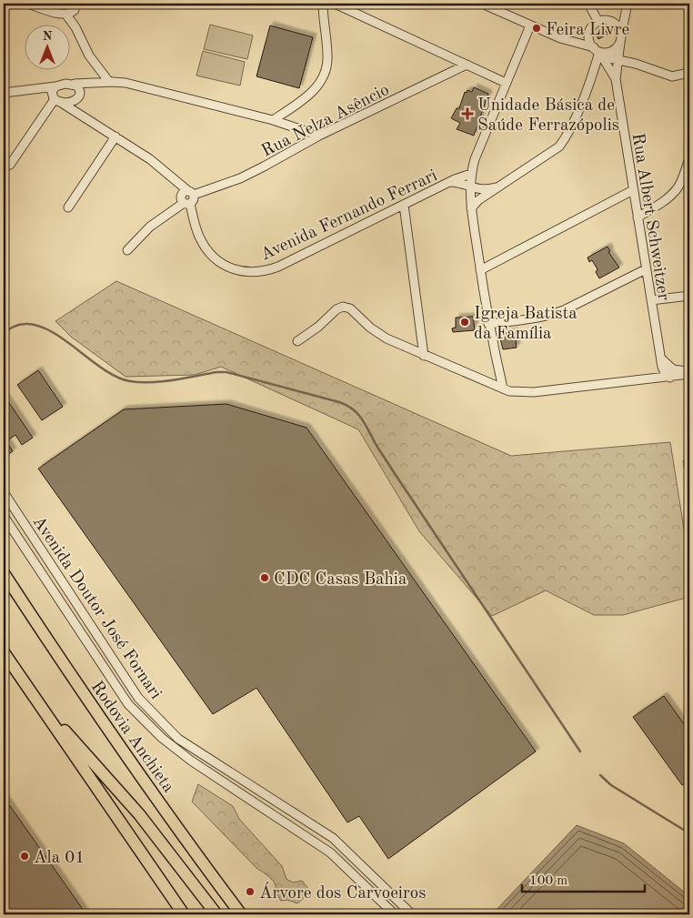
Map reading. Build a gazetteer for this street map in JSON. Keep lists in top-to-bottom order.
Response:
{
  "streets": {
    "highway": ["Rodovia Anchieta"],
    "street": [
      "Rua Nelza Asêncio",
      "Avenida Fernando Ferrari",
      "Rua Albert Schweitzer",
      "Avenida Doutor José Fornari"
    ]
  },
  "crossings": [
    ["Rua Nelza Asêncio", "Avenida Fernando Ferrari"]
  ],
  "places": {
    "other": [
      "Feira Livre",
      "Igreja Batista da Família",
      "CDC Casas Bahia",
      "Ala 01",
      "Árvore dos Carvoeiros"
    ],
    "health": ["Unidade Básica de Saúde Ferrazópolis"]
  },
  "scale_bar": "100 m",
  "north": "top"
}
